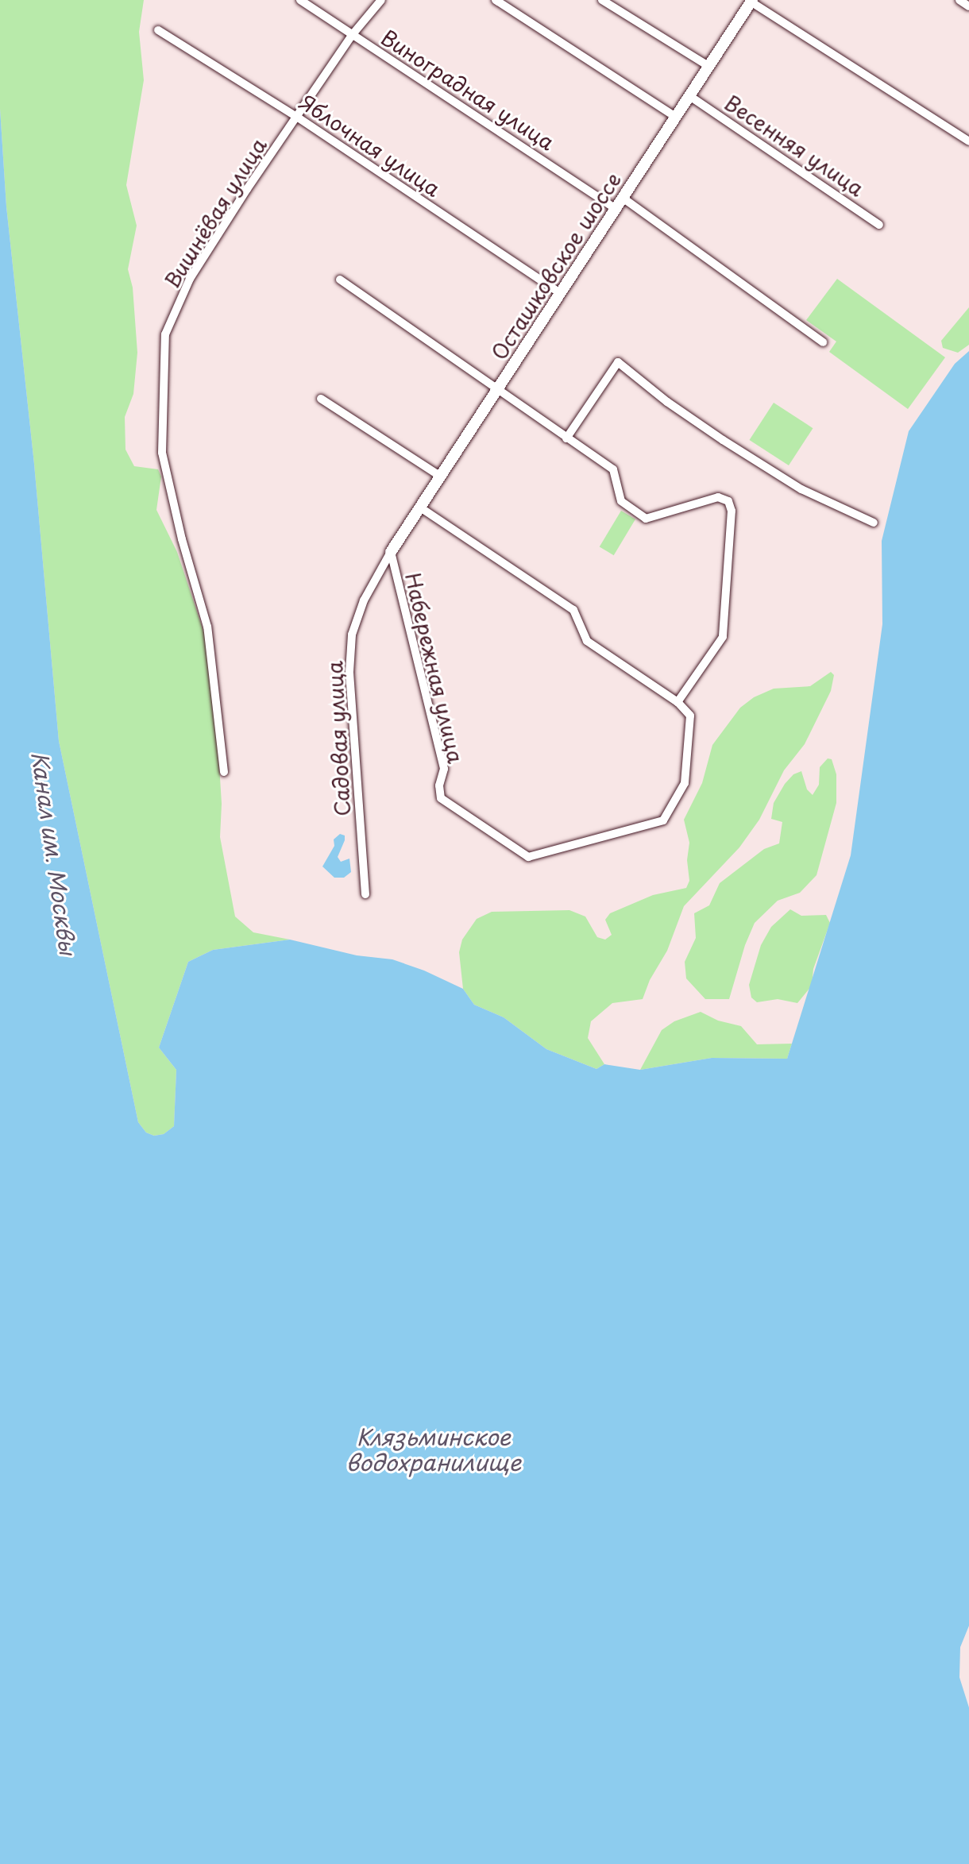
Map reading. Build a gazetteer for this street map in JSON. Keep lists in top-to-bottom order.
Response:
{
  "streets": {
    "street": [
      "Виноградная улица",
      "Яблочная улица",
      "Весенняя улица",
      "Вишнёвая улица",
      "Осташковское шоссе",
      "Набережная улица",
      "Садовая улица"
    ]
  },
  "crossings": [
    ["Виноградная улица", "Вишнёвая улица"],
    ["Виноградная улица", "Осташковское шоссе"],
    ["Яблочная улица", "Вишнёвая улица"],
    ["Яблочная улица", "Осташковское шоссе"],
    ["Весенняя улица", "Осташковское шоссе"],
    ["Осташковское шоссе", "Набережная улица"],
    ["Осташковское шоссе", "Садовая улица"],
    ["Набережная улица", "Садовая улица"]
  ],
  "water": ["Канал им. Москвы", "Клязьминское водохранилище"]
}
